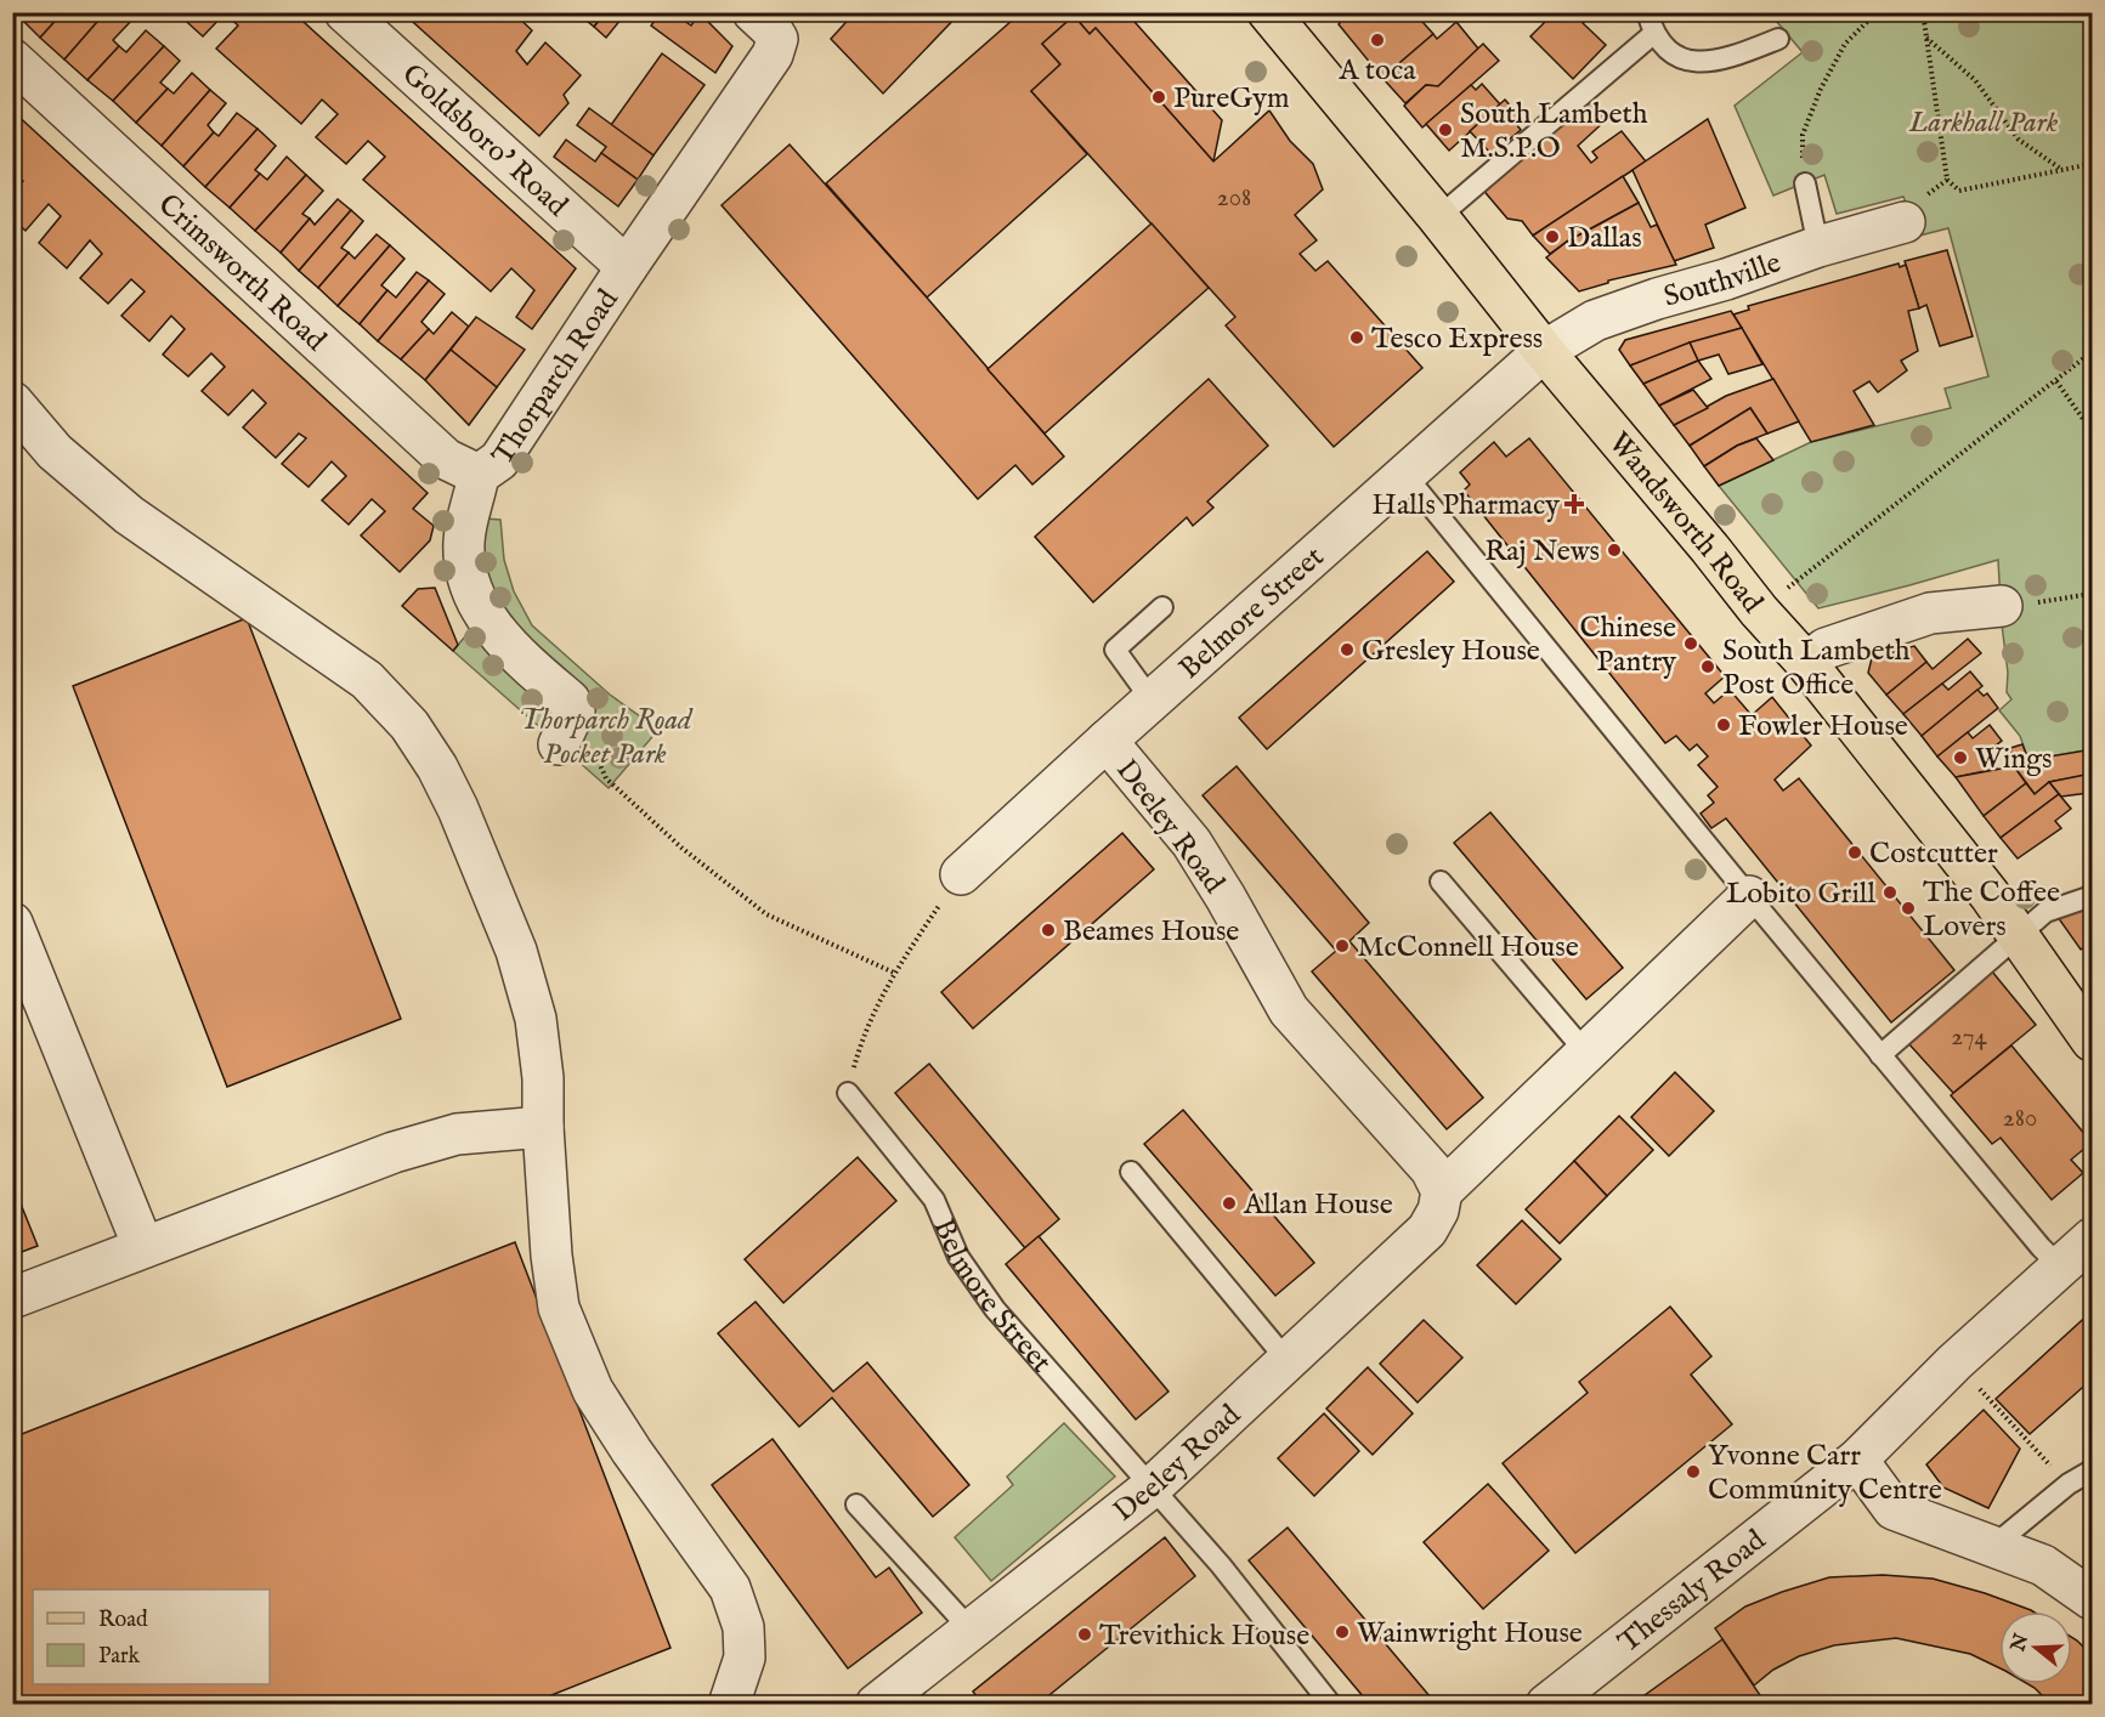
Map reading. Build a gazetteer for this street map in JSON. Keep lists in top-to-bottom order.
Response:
{
  "streets": {
    "main road": ["Wandsworth Road"],
    "street": [
      "Goldsboro' Road",
      "Crimsworth Road",
      "Southville",
      "Thorparch Road",
      "Belmore Street",
      "Deeley Road",
      "Thessaly Road"
    ]
  },
  "crossings": [
    ["Goldsboro' Road", "Thorparch Road"],
    ["Crimsworth Road", "Thorparch Road"],
    ["Southville", "Wandsworth Road"],
    ["Southville", "Belmore Street"],
    ["Wandsworth Road", "Belmore Street"],
    ["Belmore Street", "Deeley Road"]
  ],
  "parks": ["Larkhall Park", "Thorparch Road Pocket Park"],
  "places": {
    "other": [
      "A toca",
      "PureGym",
      "South Lambeth M.S.P.O",
      "Dallas",
      "Tesco Express",
      "Raj News",
      "Chinese Pantry",
      "Gresley House",
      "South Lambeth Post Office",
      "Fowler House",
      "Wings",
      "Costcutter",
      "Lobito Grill",
      "The Coffee Lovers",
      "Beames House",
      "McConnell House",
      "Allan House",
      "Yvonne Carr Community Centre",
      "Wainwright House",
      "Trevithick House"
    ],
    "health": ["Halls Pharmacy"]
  },
  "house_numbers": ["208", "274", "280"],
  "legend": ["Road", "Park"],
  "north": "left"
}
